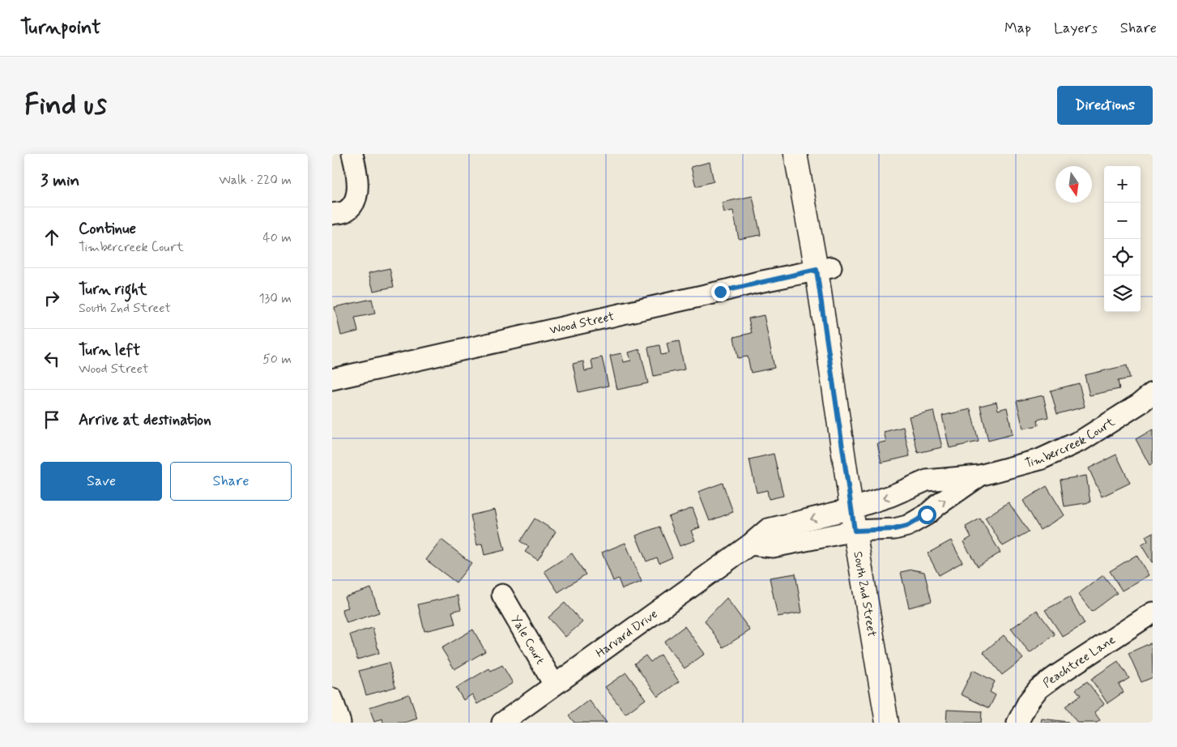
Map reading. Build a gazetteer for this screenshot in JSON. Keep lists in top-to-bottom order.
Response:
{
  "streets": {
    "main road": ["South 2nd Street"],
    "street": [
      "Wood Street",
      "Timbercreek Court",
      "Harvard Drive",
      "Yale Court",
      "Peachtree Lane"
    ]
  },
  "crossings": [
    ["Wood Street", "South 2nd Street"],
    ["Timbercreek Court", "South 2nd Street"],
    ["Timbercreek Court", "Harvard Drive"],
    ["South 2nd Street", "Harvard Drive"],
    ["Harvard Drive", "Yale Court"]
  ],
  "north": "bottom",
  "page": {
    "header": "Turnpoint",
    "nav": ["Map", "Layers", "Share"],
    "buttons": [
      "Directions",
      ["Save", "Share"]
    ],
    "title": "Find us",
    "heading": ["3 min", "Walk · 220 m"],
    "map_buttons": ["+", "−"],
    "list": [
      ["Continue", "Timbercreek Court", "40 m"],
      ["Turn right", "South 2nd Street", "130 m"],
      ["Turn left", "Wood Street", "50 m"],
      "Arrive at destination"
    ]
  }
}
